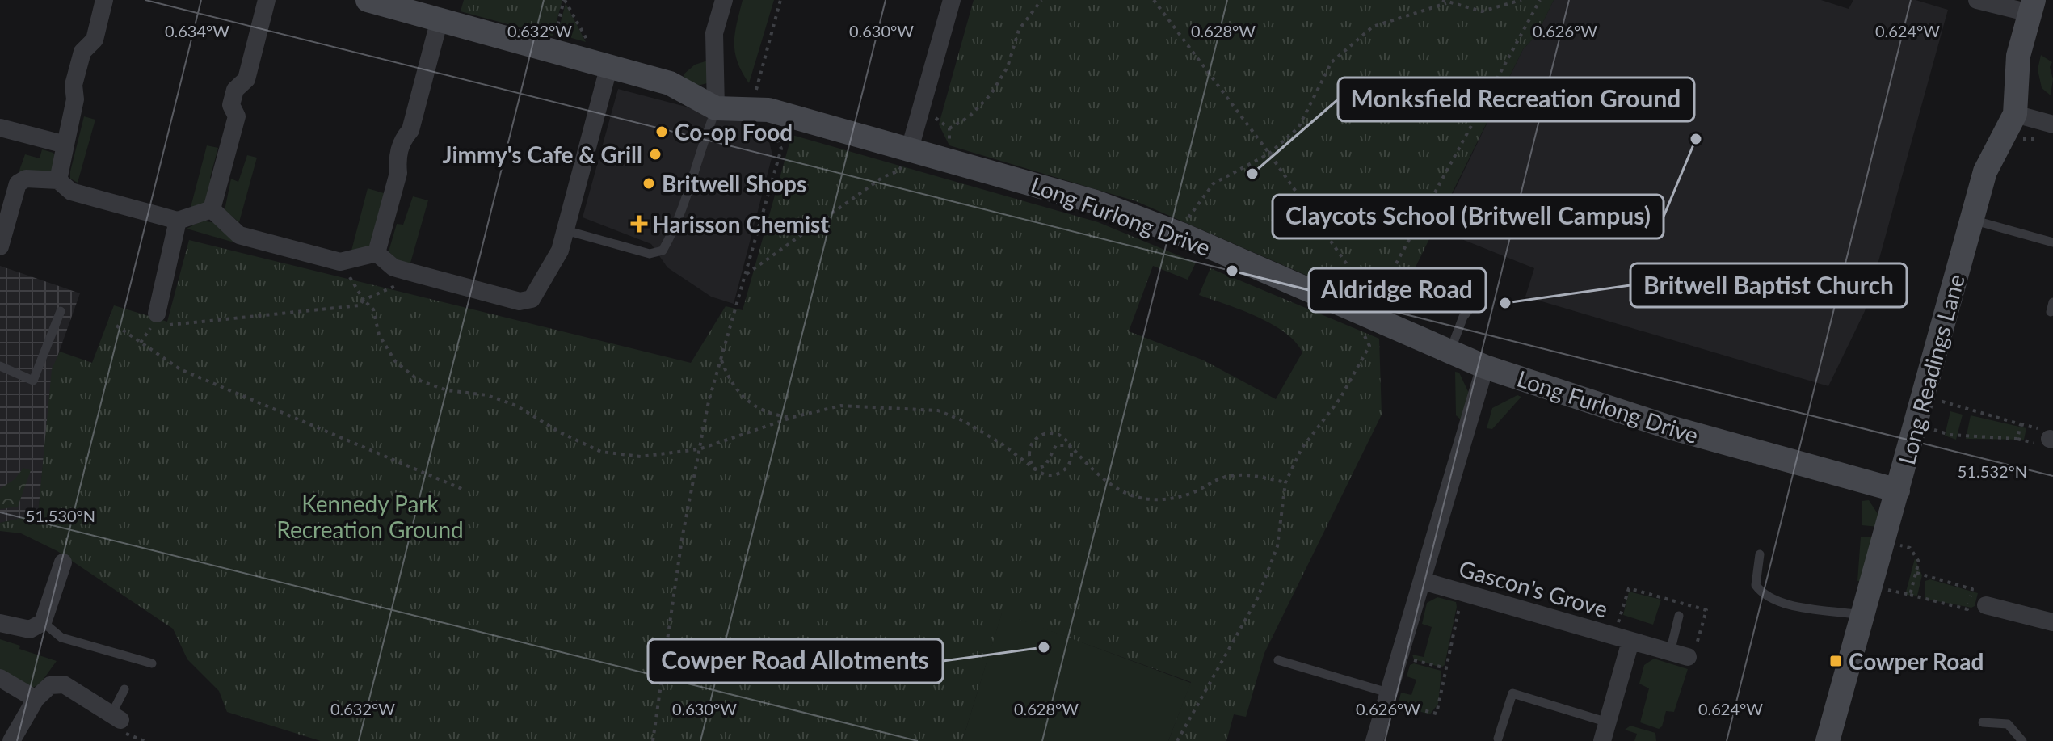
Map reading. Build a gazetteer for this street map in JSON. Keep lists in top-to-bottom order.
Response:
{
  "streets": {
    "street": ["Long Furlong Drive", "Long Readings Lane", "Gascon's Grove"]
  },
  "crossings": [
    ["Long Furlong Drive", "Long Readings Lane"]
  ],
  "parks": ["Kennedy Park Recreation Ground"],
  "places": {
    "other": [
      "Co-op Food",
      "Claycots School (Britwell Campus)",
      "Jimmy's Cafe & Grill",
      "Monksfield Recreation Ground",
      "Britwell Shops",
      "Aldridge Road",
      "Britwell Baptist Church",
      "Cowper Road Allotments"
    ],
    "health": ["Harisson Chemist"],
    "transit": ["Cowper Road"]
  },
  "coordinates": [
    "0.634°W",
    "0.632°W",
    "0.630°W",
    "0.628°W",
    "0.626°W",
    "0.624°W",
    "51.532°N",
    "51.530°N"
  ]
}
